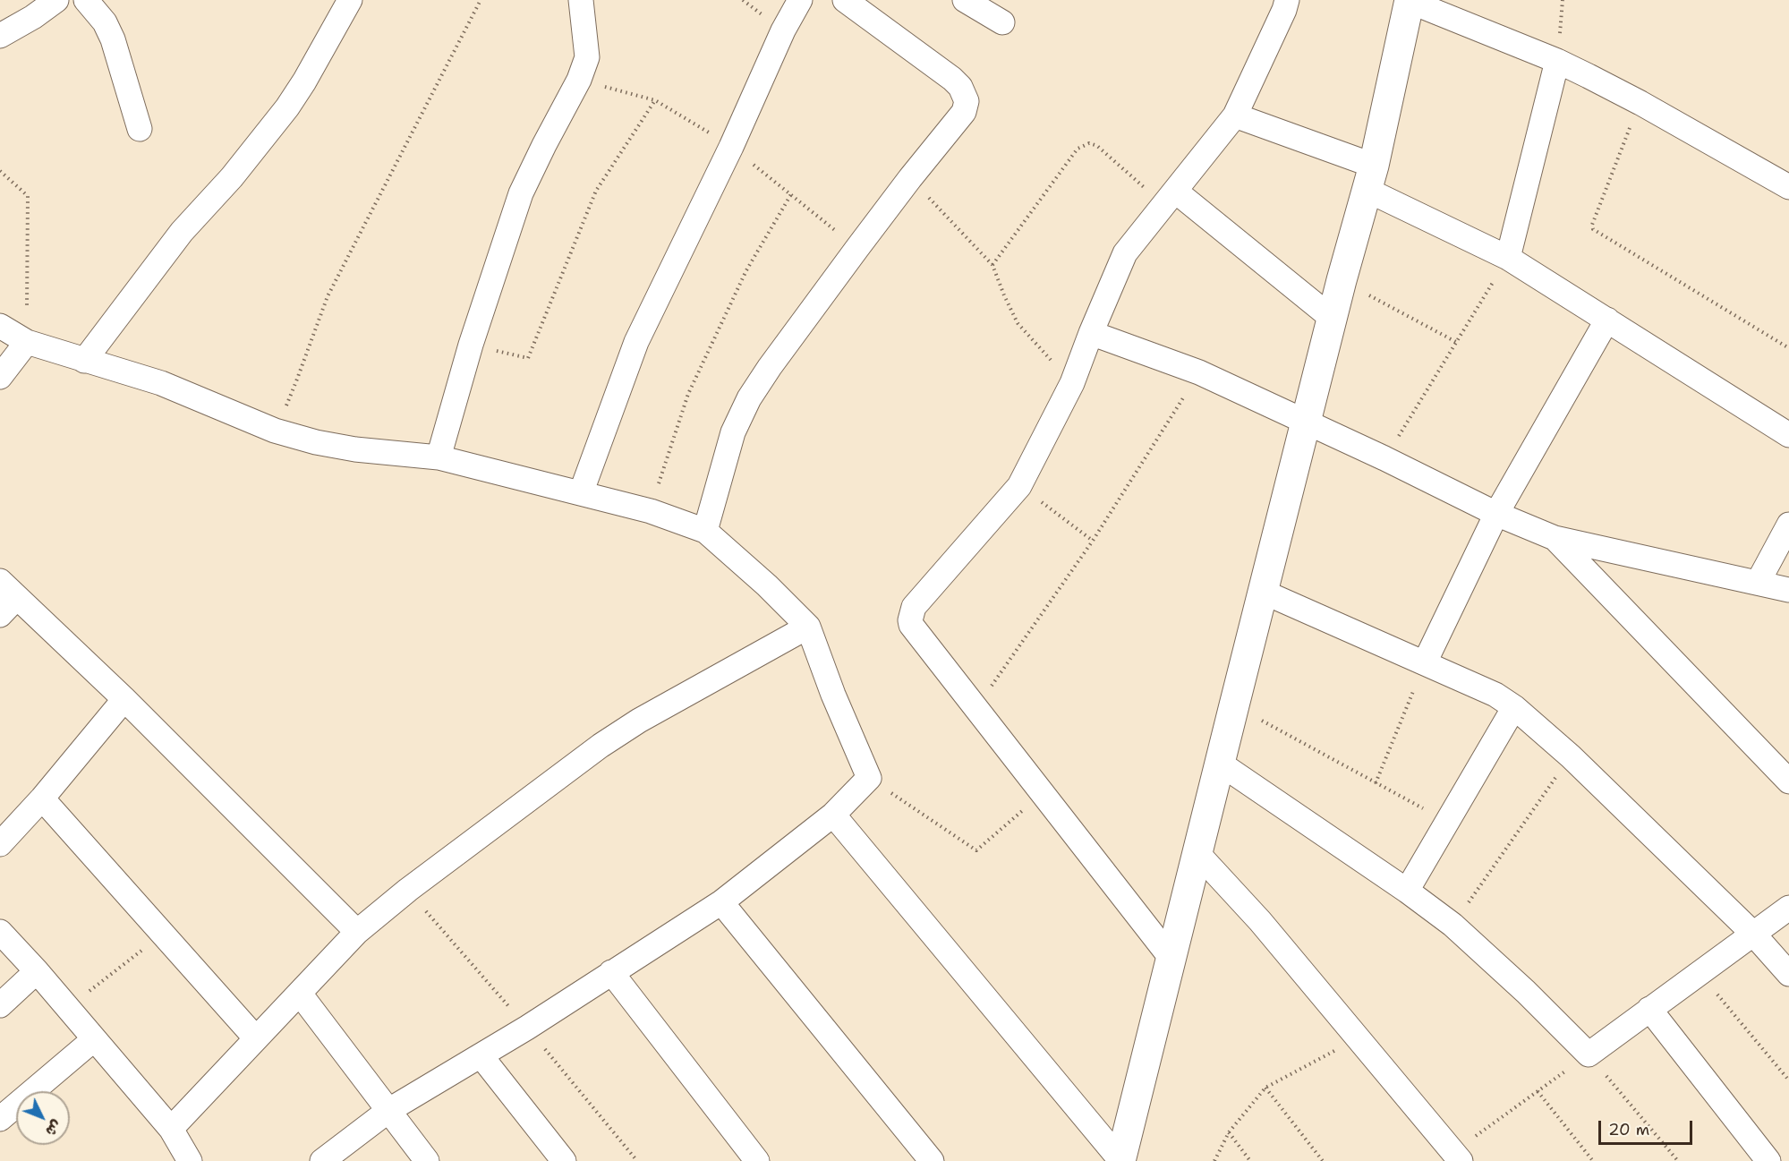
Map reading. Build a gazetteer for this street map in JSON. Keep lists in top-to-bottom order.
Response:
{
  "scale_bar": "20 m",
  "north": "bottom right"
}
